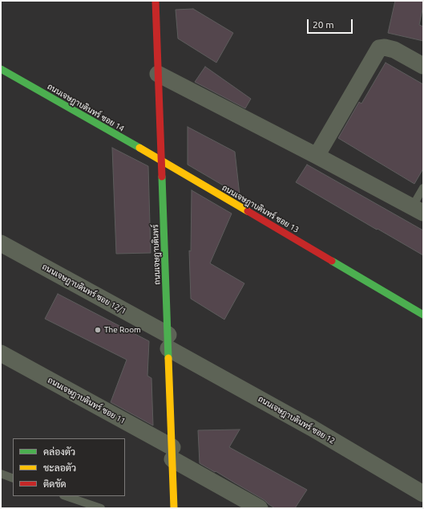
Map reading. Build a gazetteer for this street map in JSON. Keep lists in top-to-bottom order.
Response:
{
  "streets": {
    "street": [
      "ถนนเจษฎาบดินทร์ ซอย 14",
      "ถนนเจษฎาบดินทร์ ซอย 13",
      "ถนนเจษฎาบดินทร์",
      "ถนนเจษฎาบดินทร์ ซอย 12/1",
      "ถนนเจษฎาบดินทร์ ซอย 11",
      "ถนนเจษฎาบดินทร์ ซอย 12"
    ]
  },
  "crossings": [
    ["ถนนเจษฎาบดินทร์ ซอย 14", "ถนนเจษฎาบดินทร์ ซอย 13"],
    ["ถนนเจษฎาบดินทร์ ซอย 14", "ถนนเจษฎาบดินทร์"],
    ["ถนนเจษฎาบดินทร์ ซอย 13", "ถนนเจษฎาบดินทร์"],
    ["ถนนเจษฎาบดินทร์", "ถนนเจษฎาบดินทร์ ซอย 12/1"],
    ["ถนนเจษฎาบดินทร์", "ถนนเจษฎาบดินทร์ ซอย 11"],
    ["ถนนเจษฎาบดินทร์", "ถนนเจษฎาบดินทร์ ซอย 12"],
    ["ถนนเจษฎาบดินทร์ ซอย 12/1", "ถนนเจษฎาบดินทร์ ซอย 12"]
  ],
  "places": ["The Room"],
  "legend": ["คล่องตัว", "ชะลอตัว", "ติดขัด"],
  "scale_bar": "20 m"
}
